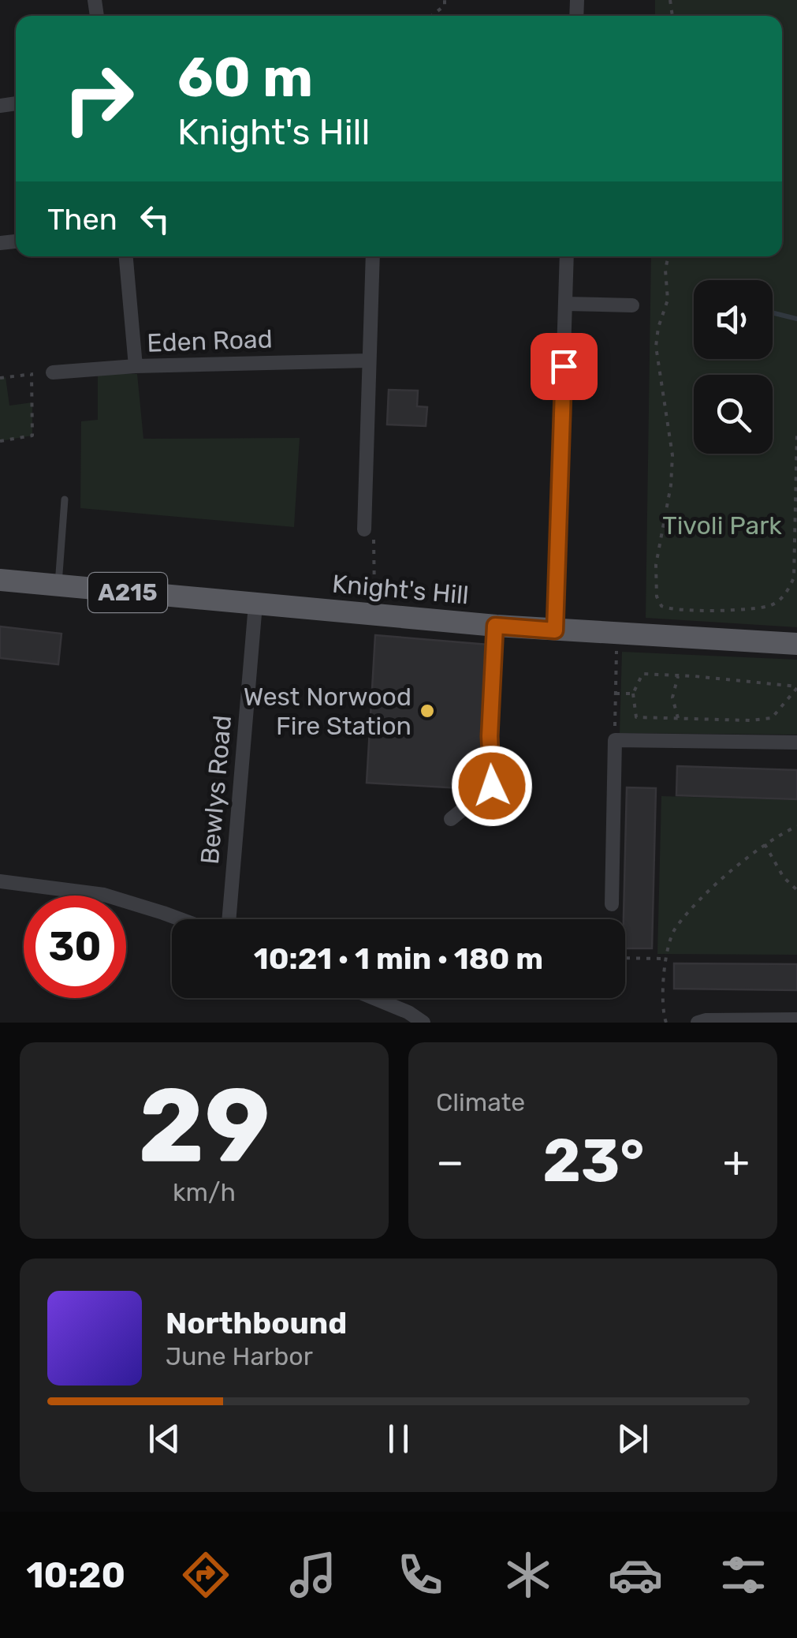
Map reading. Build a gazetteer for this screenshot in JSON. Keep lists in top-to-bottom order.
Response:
{
  "streets": {
    "main road": ["Knight's Hill", "A215"],
    "street": ["Eden Road", "Bewlys Road"]
  },
  "crossings": [
    ["Knight's Hill", "Bewlys Road"]
  ],
  "parks": ["Tivoli Park"],
  "places": ["West Norwood Fire Station"],
  "page": {
    "turn": ["60 m", "Knight's Hill"],
    "then": "Then",
    "limit": "30",
    "trip": "10:21 · 1 min · 180 m",
    "tile": [
      ["29", "km/h"],
      "Climate"
    ],
    "heat": ["−", "23°", "+"],
    "song": ["Northbound", "June Harbor"],
    "tabs": "10:20"
  }
}
